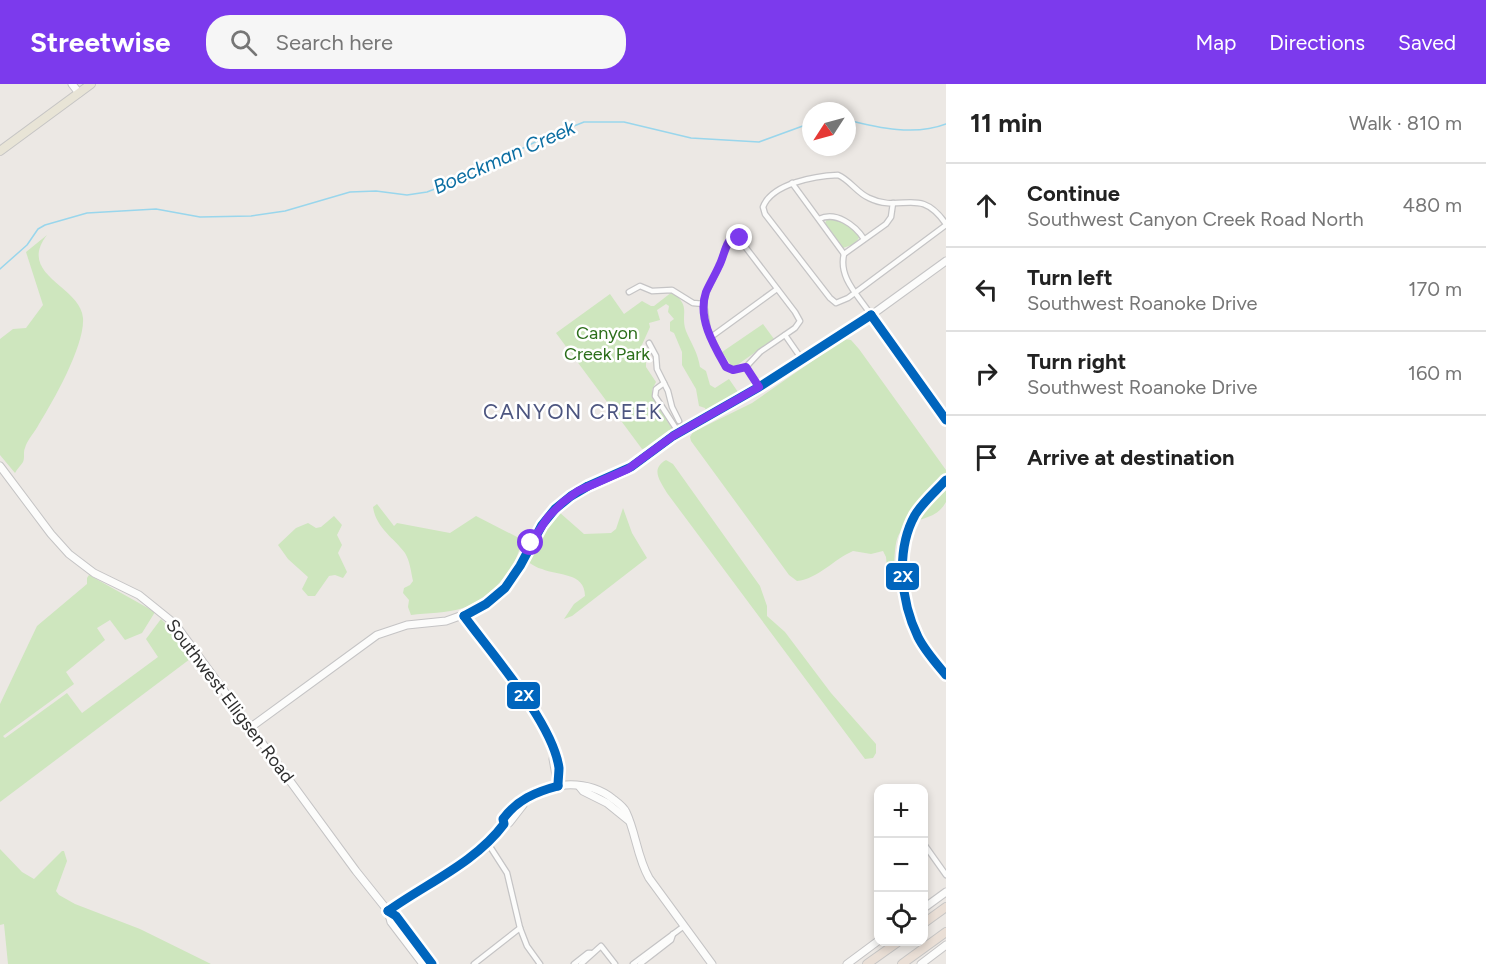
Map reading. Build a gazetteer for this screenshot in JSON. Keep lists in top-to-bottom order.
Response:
{
  "streets": {
    "main road": ["Southwest Elligsen Road"]
  },
  "districts": ["CANYON CREEK"],
  "water": ["Boeckman Creek"],
  "parks": ["Canyon Creek Park"],
  "lines": ["transit line 2X"],
  "north": "bottom left",
  "page": {
    "header": "Streetwise",
    "search": "Search here",
    "nav": ["Map", "Directions", "Saved"],
    "heading": ["11 min", "Walk · 810 m"],
    "list": [
      ["Continue", "Southwest Canyon Creek Road North", "480 m"],
      ["Turn left", "Southwest Roanoke Drive", "170 m"],
      ["Turn right", "Southwest Roanoke Drive", "160 m"],
      "Arrive at destination"
    ],
    "map_buttons": ["+", "−"]
  }
}
